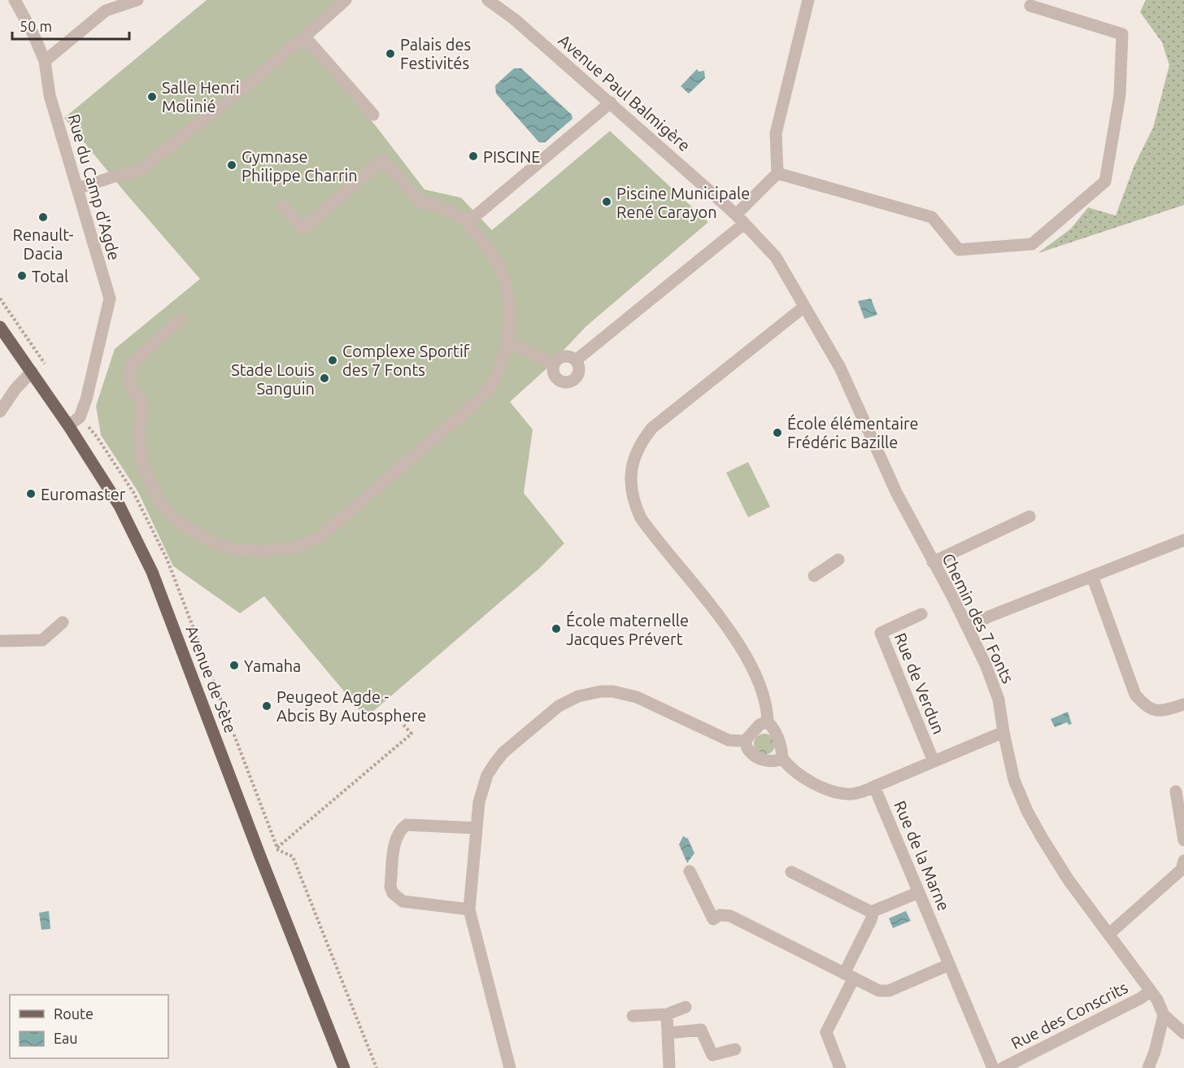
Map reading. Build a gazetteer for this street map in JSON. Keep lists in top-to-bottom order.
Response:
{
  "streets": {
    "main road": ["Avenue de Sète"],
    "street": [
      "Avenue Paul Balmigère",
      "Rue du Camp d'Agde",
      "Chemin des 7 Fonts",
      "Rue de Verdun",
      "Rue de la Marne",
      "Rue des Conscrits"
    ]
  },
  "crossings": [
    ["Avenue Paul Balmigère", "Chemin des 7 Fonts"],
    ["Rue du Camp d'Agde", "Avenue de Sète"],
    ["Chemin des 7 Fonts", "Rue de la Marne"],
    ["Chemin des 7 Fonts", "Rue des Conscrits"],
    ["Rue de Verdun", "Rue de la Marne"]
  ],
  "places": [
    "Palais des Festivités",
    "Salle Henri Molinié",
    "PISCINE",
    "Gymnase Philippe Charrin",
    "Piscine Municipale René Carayon",
    "Renault- Dacia",
    "Total",
    "Complexe Sportif des 7 Fonts",
    "Stade Louis Sanguin",
    "École élémentaire Frédéric Bazille",
    "Euromaster",
    "École maternelle Jacques Prévert",
    "Yamaha",
    "Peugeot Agde - Abcis By Autosphere"
  ],
  "legend": ["Route", "Eau"],
  "scale_bar": "50 m"
}
